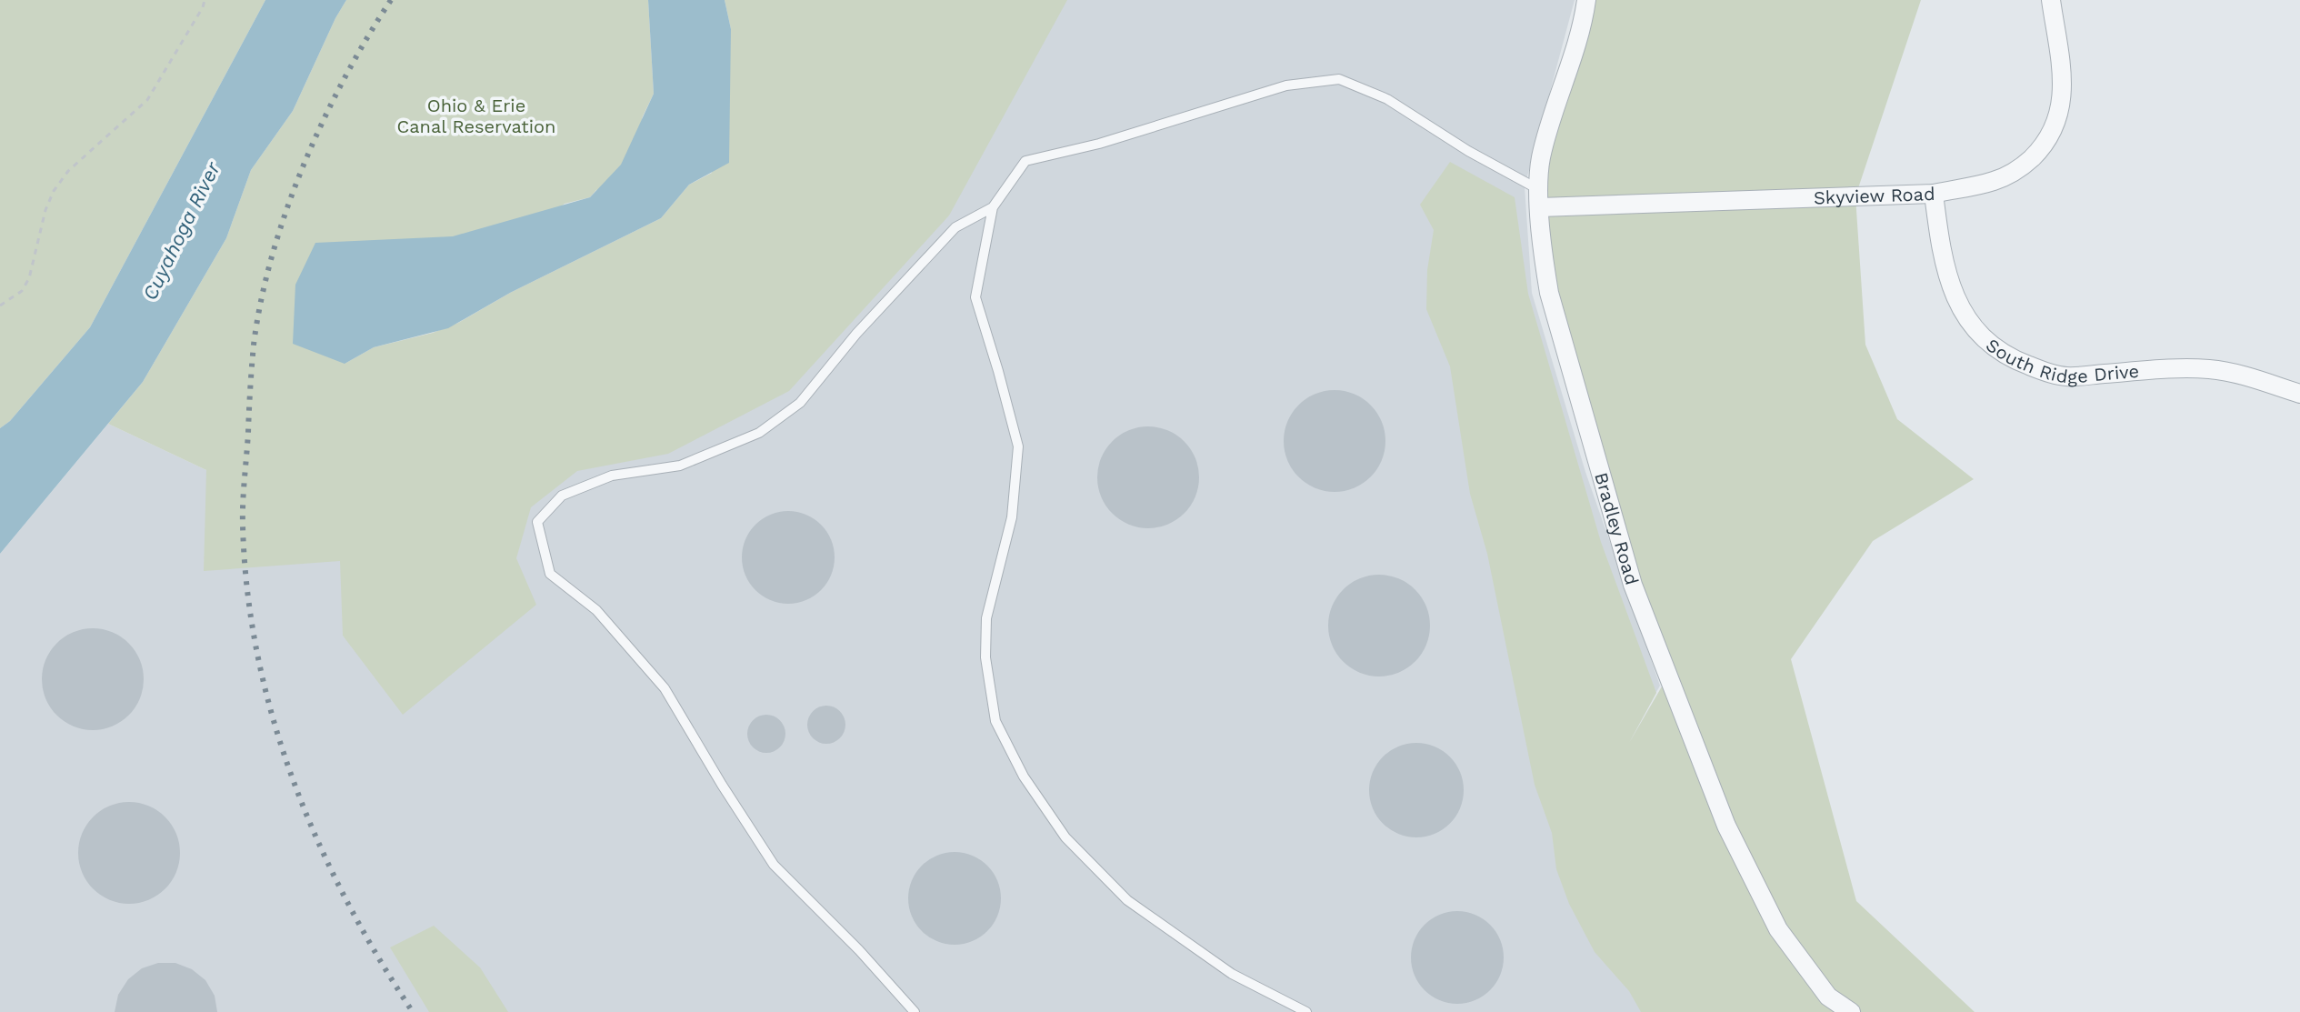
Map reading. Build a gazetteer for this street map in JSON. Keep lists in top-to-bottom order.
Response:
{
  "streets": {
    "street": ["Skyview Road", "South Ridge Drive", "Bradley Road"]
  },
  "crossings": [
    ["Skyview Road", "South Ridge Drive"],
    ["Skyview Road", "Bradley Road"]
  ],
  "water": ["Cuyahoga River"],
  "parks": ["Ohio & Erie Canal Reservation"]
}
